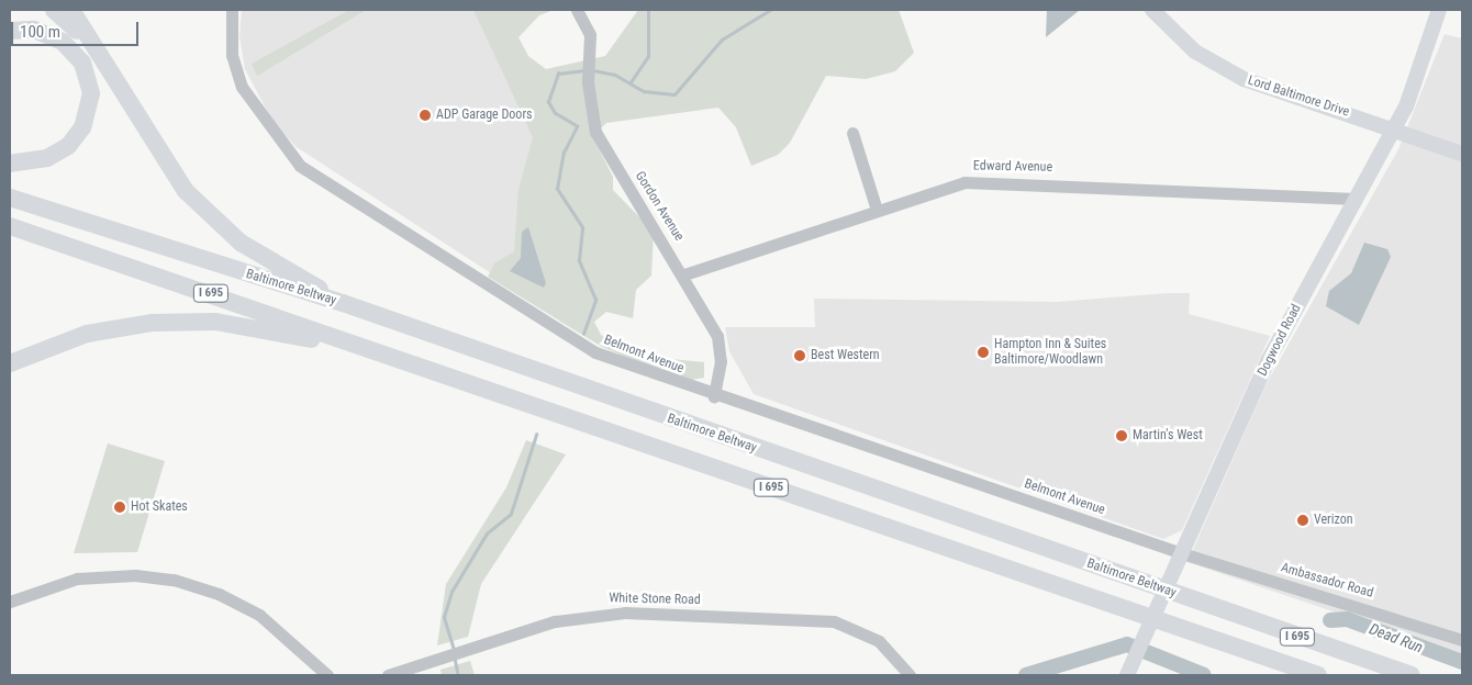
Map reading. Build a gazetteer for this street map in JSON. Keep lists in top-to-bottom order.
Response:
{
  "streets": {
    "highway": ["Baltimore Beltway", "I 695"],
    "main road": ["Lord Baltimore Drive", "Dogwood Road"],
    "street": [
      "Edward Avenue",
      "Gordon Avenue",
      "Belmont Avenue",
      "Ambassador Road",
      "White Stone Road"
    ]
  },
  "crossings": [
    ["Lord Baltimore Drive", "Dogwood Road"],
    ["Edward Avenue", "Gordon Avenue"],
    ["Edward Avenue", "Dogwood Road"],
    ["Gordon Avenue", "Belmont Avenue"],
    ["Dogwood Road", "Belmont Avenue"],
    ["Dogwood Road", "Ambassador Road"],
    ["Belmont Avenue", "Ambassador Road"]
  ],
  "water": ["Dead Run"],
  "places": [
    "ADP Garage Doors",
    "Hampton Inn & Suites Baltimore/Woodlawn",
    "Best Western",
    "Martin's West",
    "Hot Skates",
    "Verizon"
  ],
  "scale_bar": "100 m"
}
